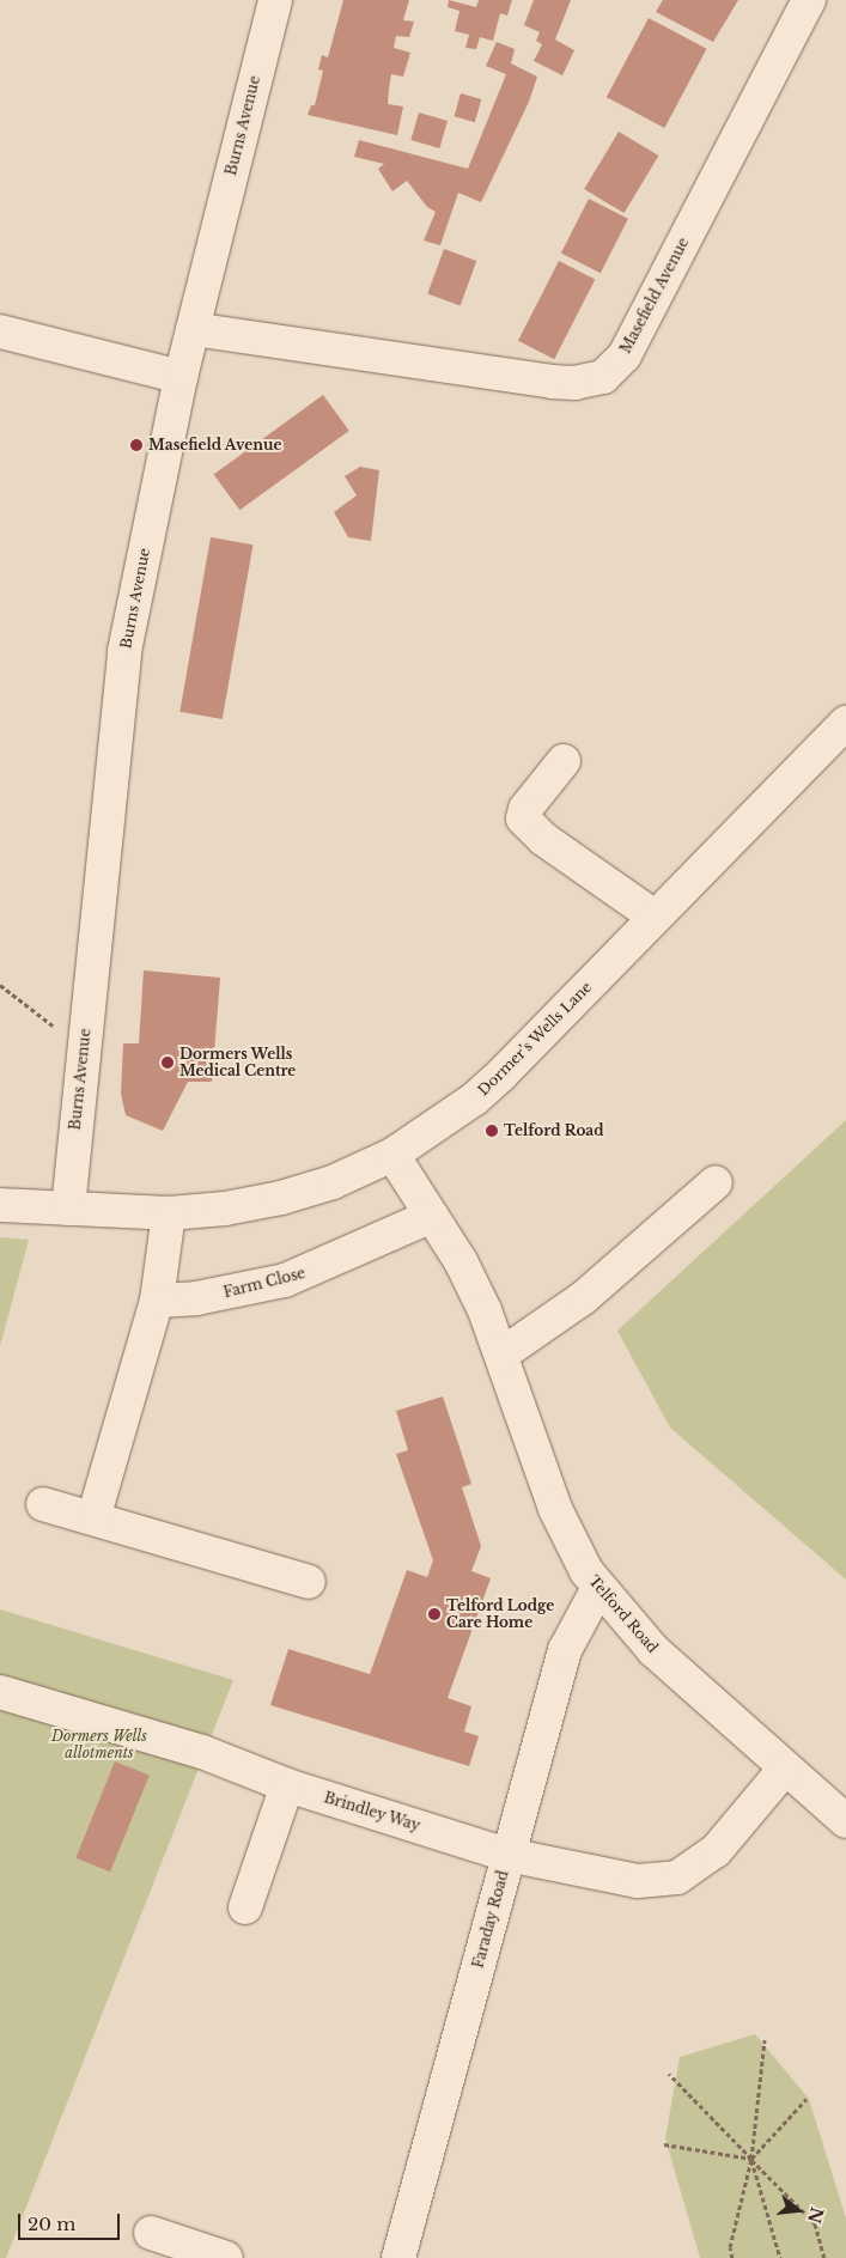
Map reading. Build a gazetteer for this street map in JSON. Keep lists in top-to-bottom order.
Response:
{
  "streets": {
    "street": [
      "Burns Avenue",
      "Masefield Avenue",
      "Dormer’s Wells Lane",
      "Farm Close",
      "Telford Road",
      "Brindley Way",
      "Faraday Road"
    ]
  },
  "crossings": [
    ["Burns Avenue", "Masefield Avenue"],
    ["Burns Avenue", "Dormer’s Wells Lane"],
    ["Dormer’s Wells Lane", "Telford Road"],
    ["Farm Close", "Telford Road"],
    ["Telford Road", "Brindley Way"],
    ["Telford Road", "Faraday Road"],
    ["Brindley Way", "Faraday Road"]
  ],
  "parks": ["Dormers Wells allotments"],
  "places": [
    "Masefield Avenue",
    "Dormers Wells Medical Centre",
    "Telford Road",
    "Telford Lodge Care Home"
  ],
  "scale_bar": "20 m",
  "north": "right"
}
